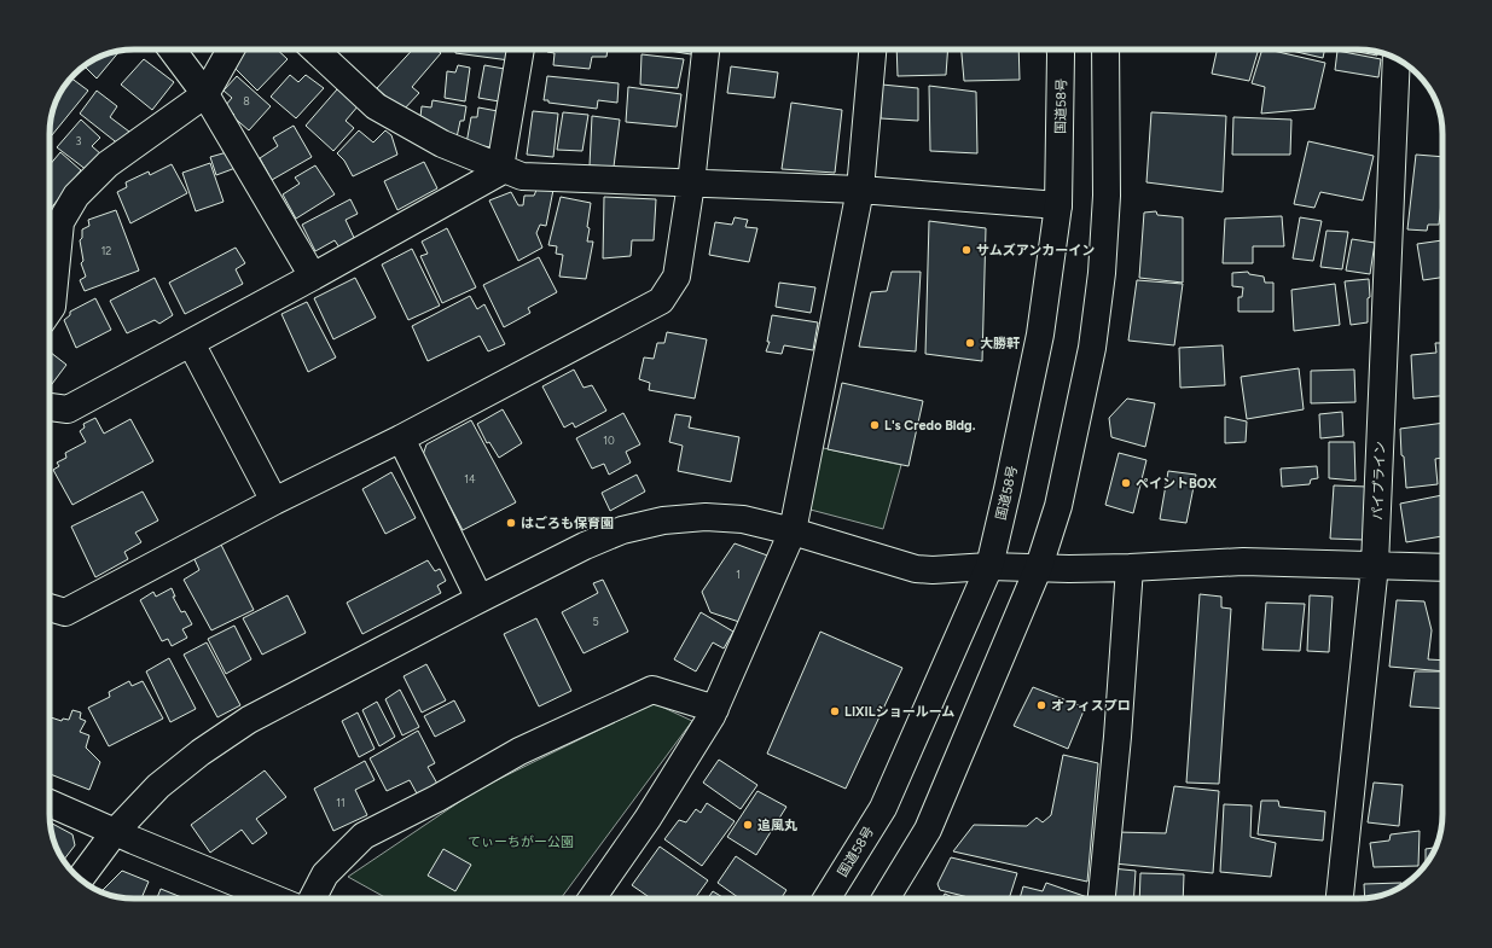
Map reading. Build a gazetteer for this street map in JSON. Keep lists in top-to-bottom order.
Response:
{
  "streets": {
    "main road": ["国道58号", "パイプライン"]
  },
  "parks": ["てぃーちがー公園"],
  "places": [
    "サムズアンカーイン",
    "大勝軒",
    "L's Credo Bldg.",
    "ペイントBOX",
    "はごろも保育園",
    "オフィスプロ",
    "LIXILショールーム",
    "追風丸"
  ],
  "house_numbers": [
    "8",
    "3",
    "12",
    "10",
    "14",
    "1",
    "5",
    "11"
  ]
}
